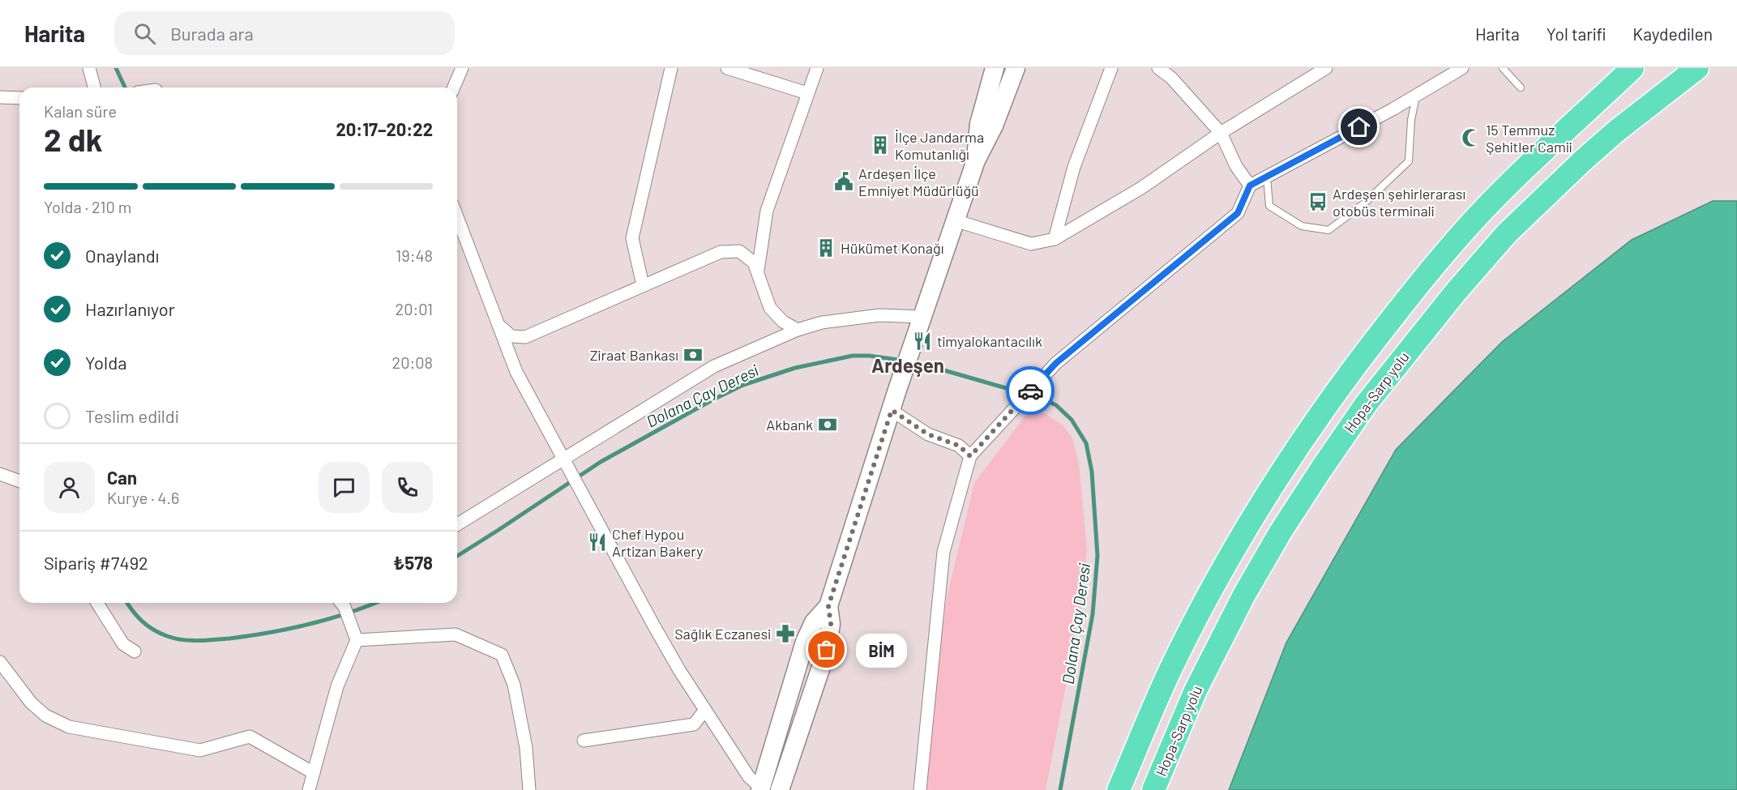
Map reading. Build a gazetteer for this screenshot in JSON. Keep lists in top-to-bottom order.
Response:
{
  "streets": {
    "highway": ["Hopa-Sarp yolu"]
  },
  "districts": ["Ardeşen"],
  "water": ["Dolana Çay Deresi"],
  "places": {
    "mosque": ["15 Temmuz Şehitler Camii"],
    "building": ["İlçe Jandarma Komutanlığı", "Hükümet Konağı"],
    "public building": ["Ardeşen İlçe Emniyet Müdürlüğü"],
    "bus stop": ["Ardeşen şehirlerarası otobüs terminali"],
    "restaurant": ["timyalokantacılık", "Chef Hypou Artizan Bakery"],
    "bank": ["Ziraat Bankası", "Akbank"],
    "pharmacy": ["Sağlık Eczanesi"],
    "other": ["BİM"]
  },
  "page": {
    "header": "Harita",
    "search": "Burada ara",
    "nav": ["Harita", "Yol tarifi", "Kaydedilen"],
    "heading": ["2 dk", "Kalan süre", "20:17–20:22"],
    "panel": [
      "Can",
      "Kurye · 4.6",
      "Sipariş #7492",
      "₺578"
    ],
    "bar": "Yolda · 210 m",
    "list": [
      ["Onaylandı", "19:48"],
      ["Hazırlanıyor", "20:01"],
      ["Yolda", "20:08"],
      "Teslim edildi"
    ],
    "bubble": "BİM"
  }
}
